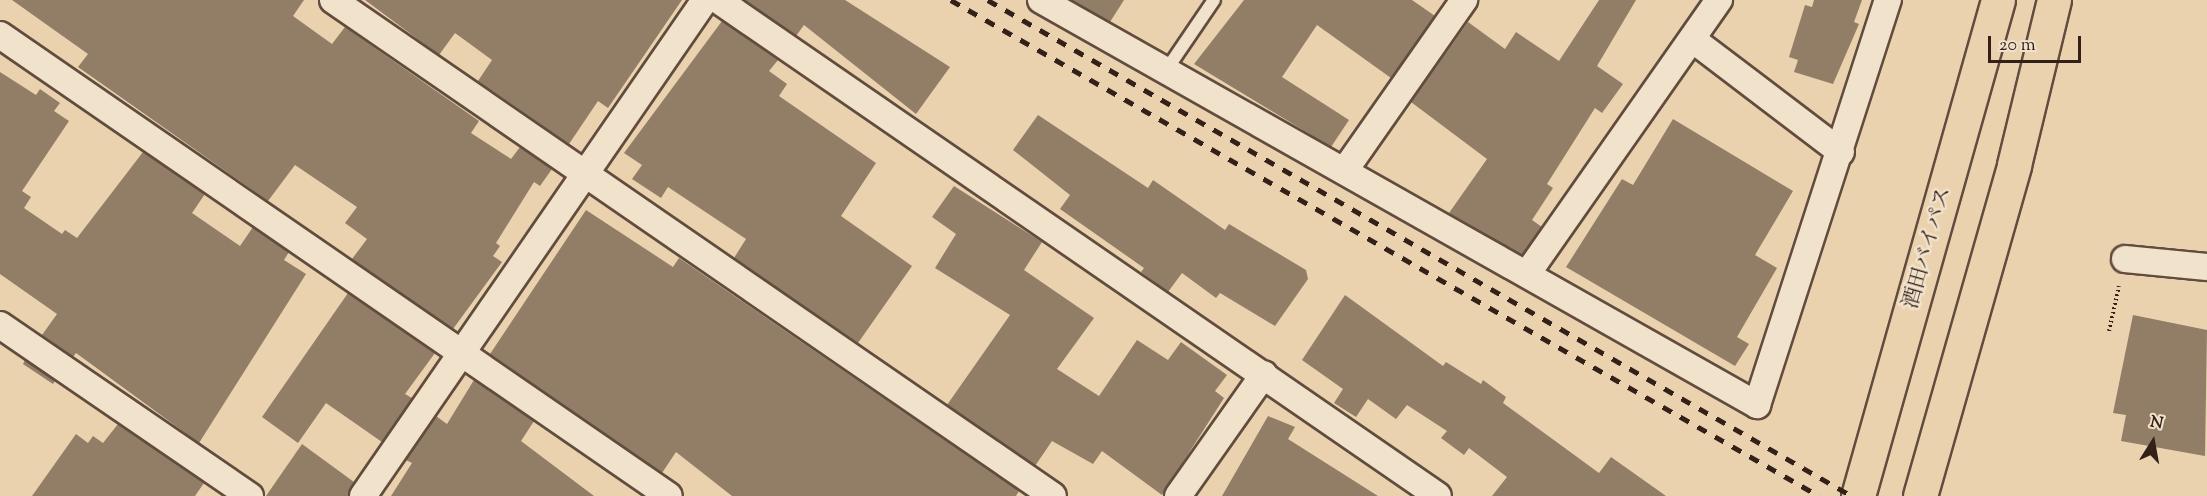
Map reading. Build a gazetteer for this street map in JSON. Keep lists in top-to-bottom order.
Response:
{
  "streets": {
    "highway": ["酒田バイパス"]
  },
  "scale_bar": "20 m",
  "north": "top"
}
